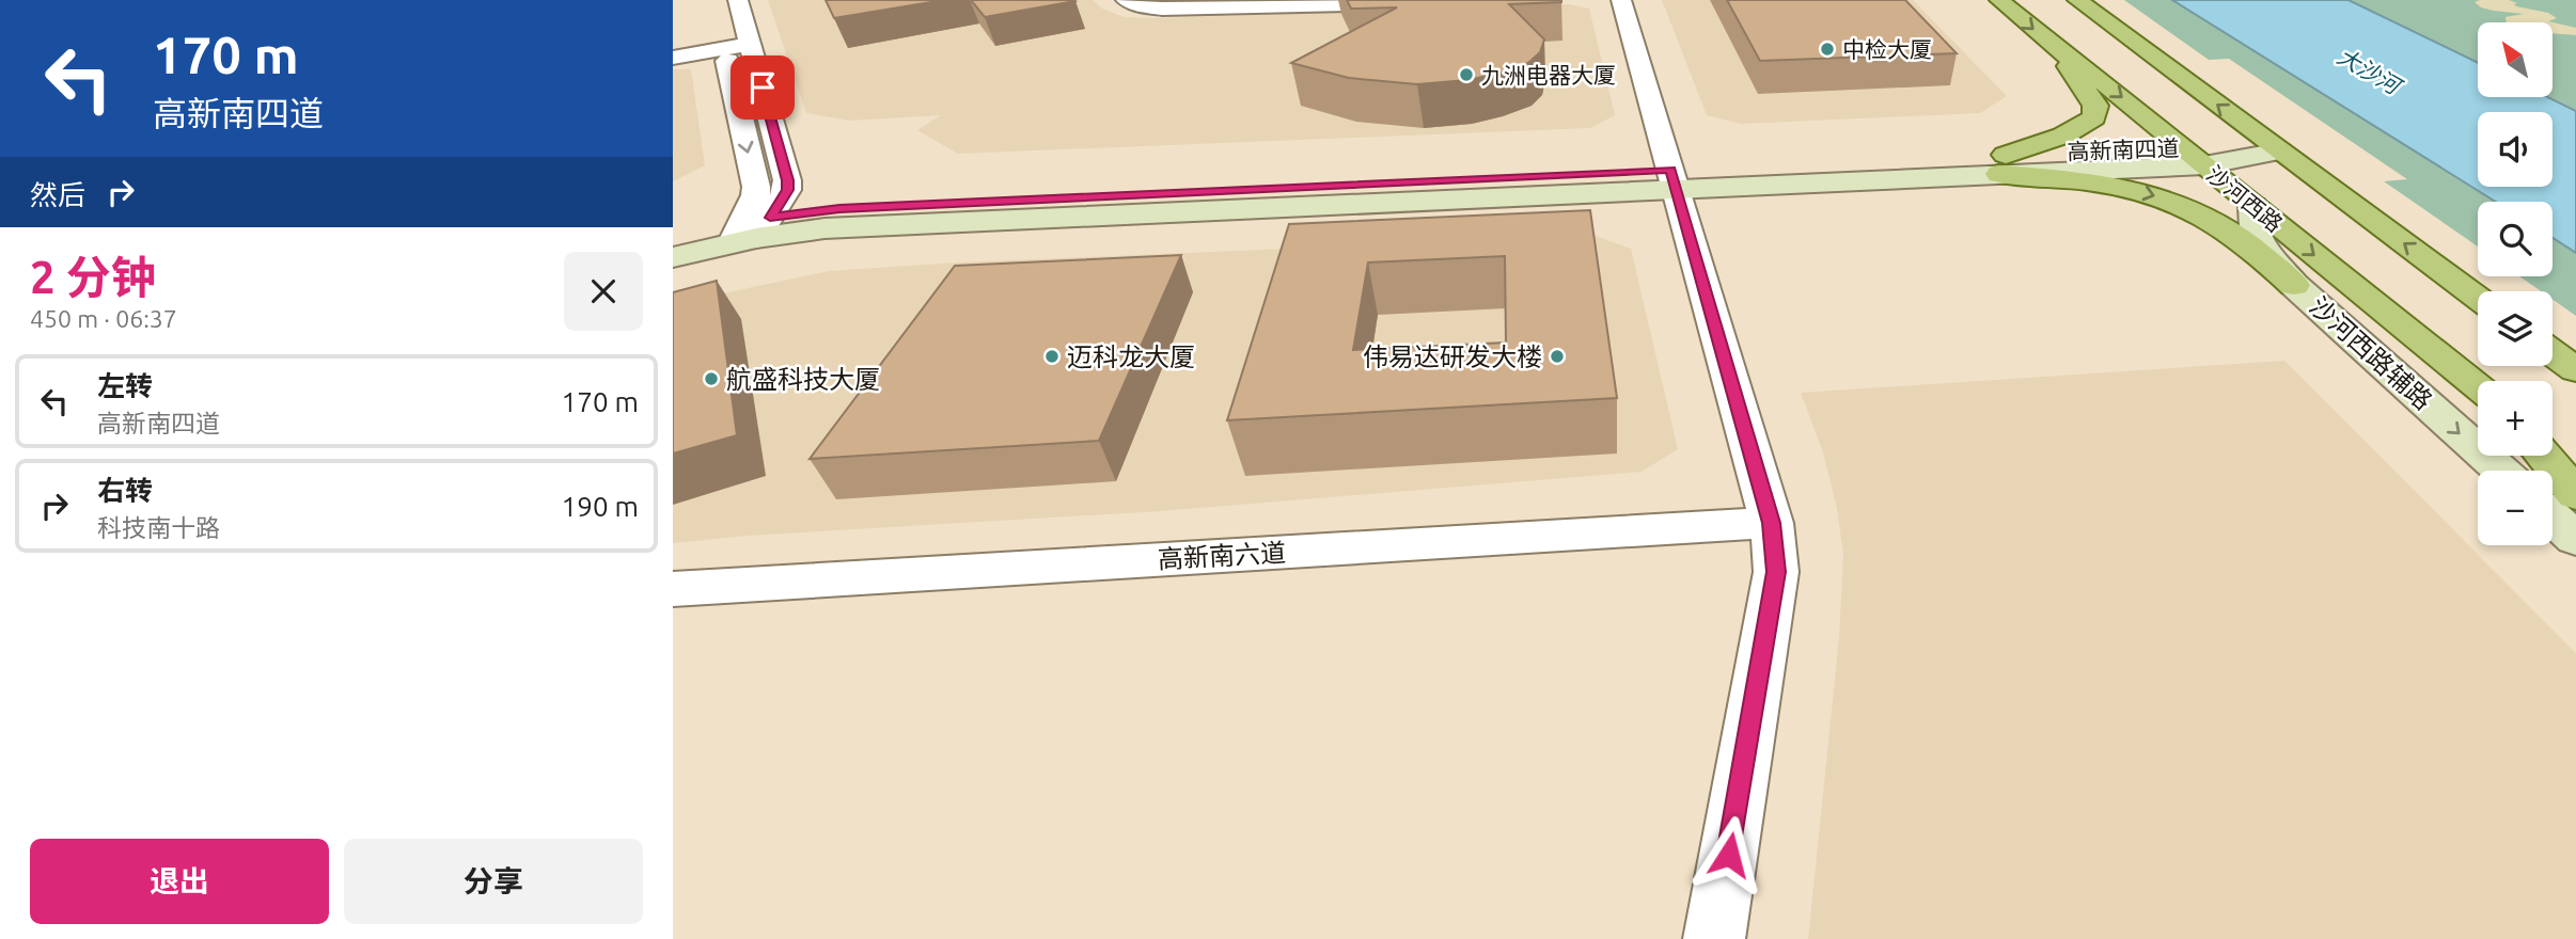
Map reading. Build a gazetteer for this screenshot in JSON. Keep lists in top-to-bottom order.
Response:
{
  "streets": {
    "main road": ["高新南四道", "沙河西路", "沙河西路辅路"],
    "street": ["高新南六道"]
  },
  "crossings": [
    ["高新南四道", "沙河西路"],
    ["沙河西路", "沙河西路辅路"]
  ],
  "water": ["大沙河"],
  "places": [
    "中检大厦",
    "九洲电器大厦",
    "迈科龙大厦",
    "伟易达研发大楼",
    "航盛科技大厦"
  ],
  "north": "top left",
  "page": {
    "turn": ["170 m", "高新南四道"],
    "map_buttons": ["+", "−"],
    "then": "然后",
    "heading": ["2 分钟", "450 m · 06:37"],
    "list": [
      {
        "name": "左转",
        "note": "高新南四道",
        "value": "170 m"
      },
      {
        "name": "右转",
        "note": "科技南十路",
        "value": "190 m"
      }
    ],
    "buttons": ["退出", "分享"]
  }
}
